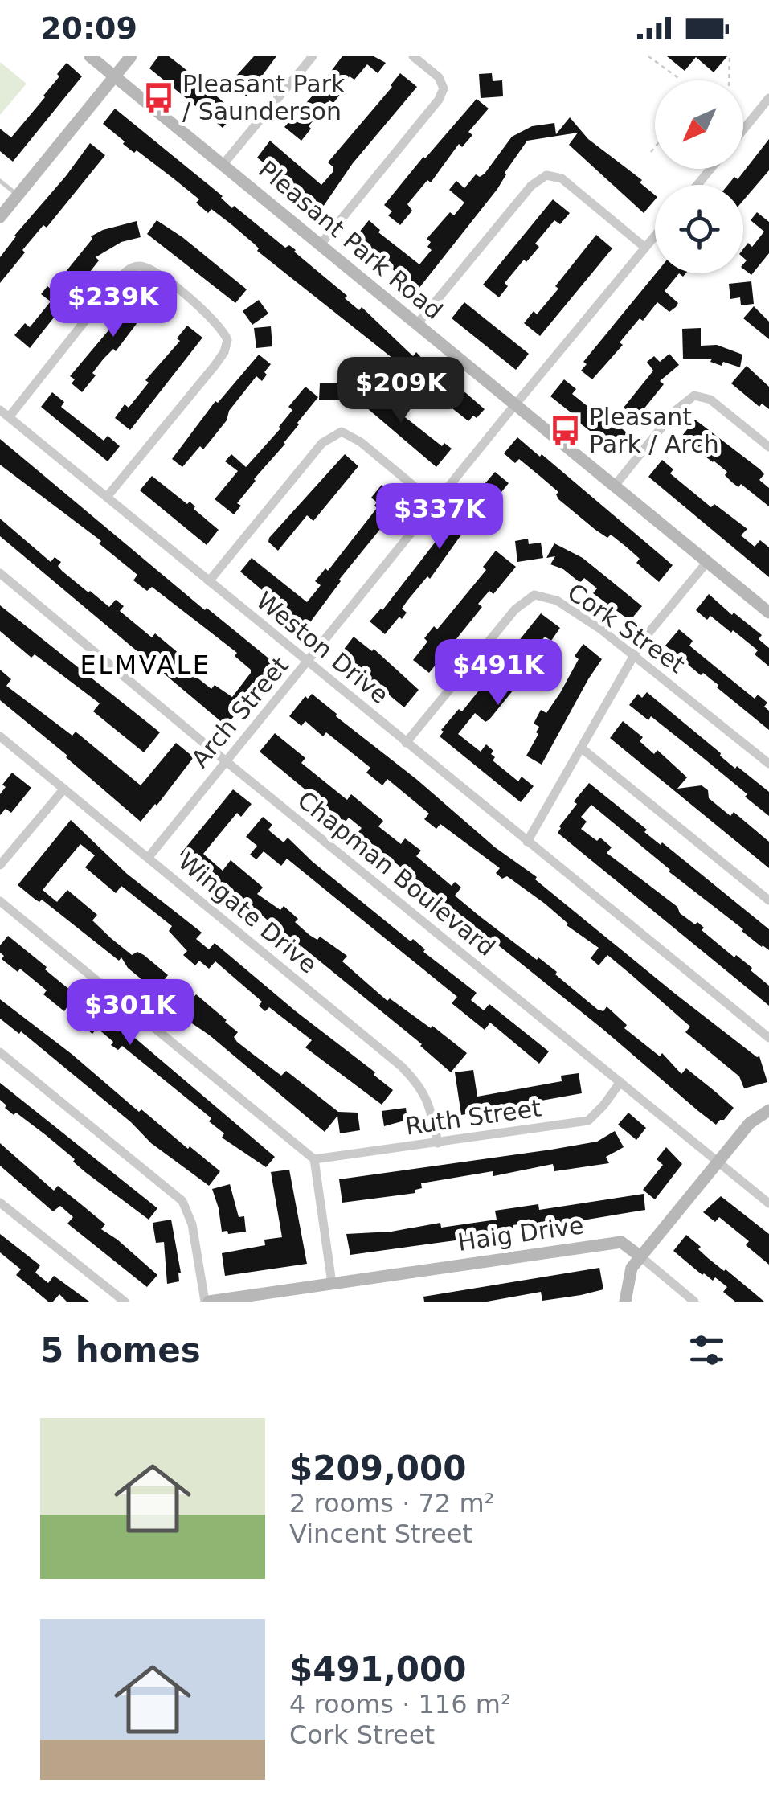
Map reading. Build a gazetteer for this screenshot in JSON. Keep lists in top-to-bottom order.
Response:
{
  "streets": {
    "street": [
      "Pleasant Park Road",
      "Cork Street",
      "Weston Drive",
      "Arch Street",
      "Chapman Boulevard",
      "Wingate Drive",
      "Ruth Street",
      "Haig Drive"
    ]
  },
  "crossings": [
    ["Pleasant Park Road", "Arch Street"],
    ["Cork Street", "Weston Drive"],
    ["Weston Drive", "Arch Street"],
    ["Arch Street", "Chapman Boulevard"],
    ["Arch Street", "Wingate Drive"],
    ["Chapman Boulevard", "Ruth Street"],
    ["Wingate Drive", "Ruth Street"]
  ],
  "districts": ["ELMVALE"],
  "places": {
    "bus stop": ["Pleasant Park / Saunderson", "Pleasant Park / Arch"]
  },
  "north": "bottom left",
  "page": {
    "status": "20:09",
    "price": [
      "$239K",
      "$209K",
      "$337K",
      "$491K",
      "$301K"
    ],
    "heading": "5 homes",
    "list": [
      {
        "name": "$209,000",
        "note": "2 rooms · 72 m² · Vincent Street"
      },
      {
        "name": "$491,000",
        "note": "4 rooms · 116 m² · Cork Street"
      }
    ]
  }
}
